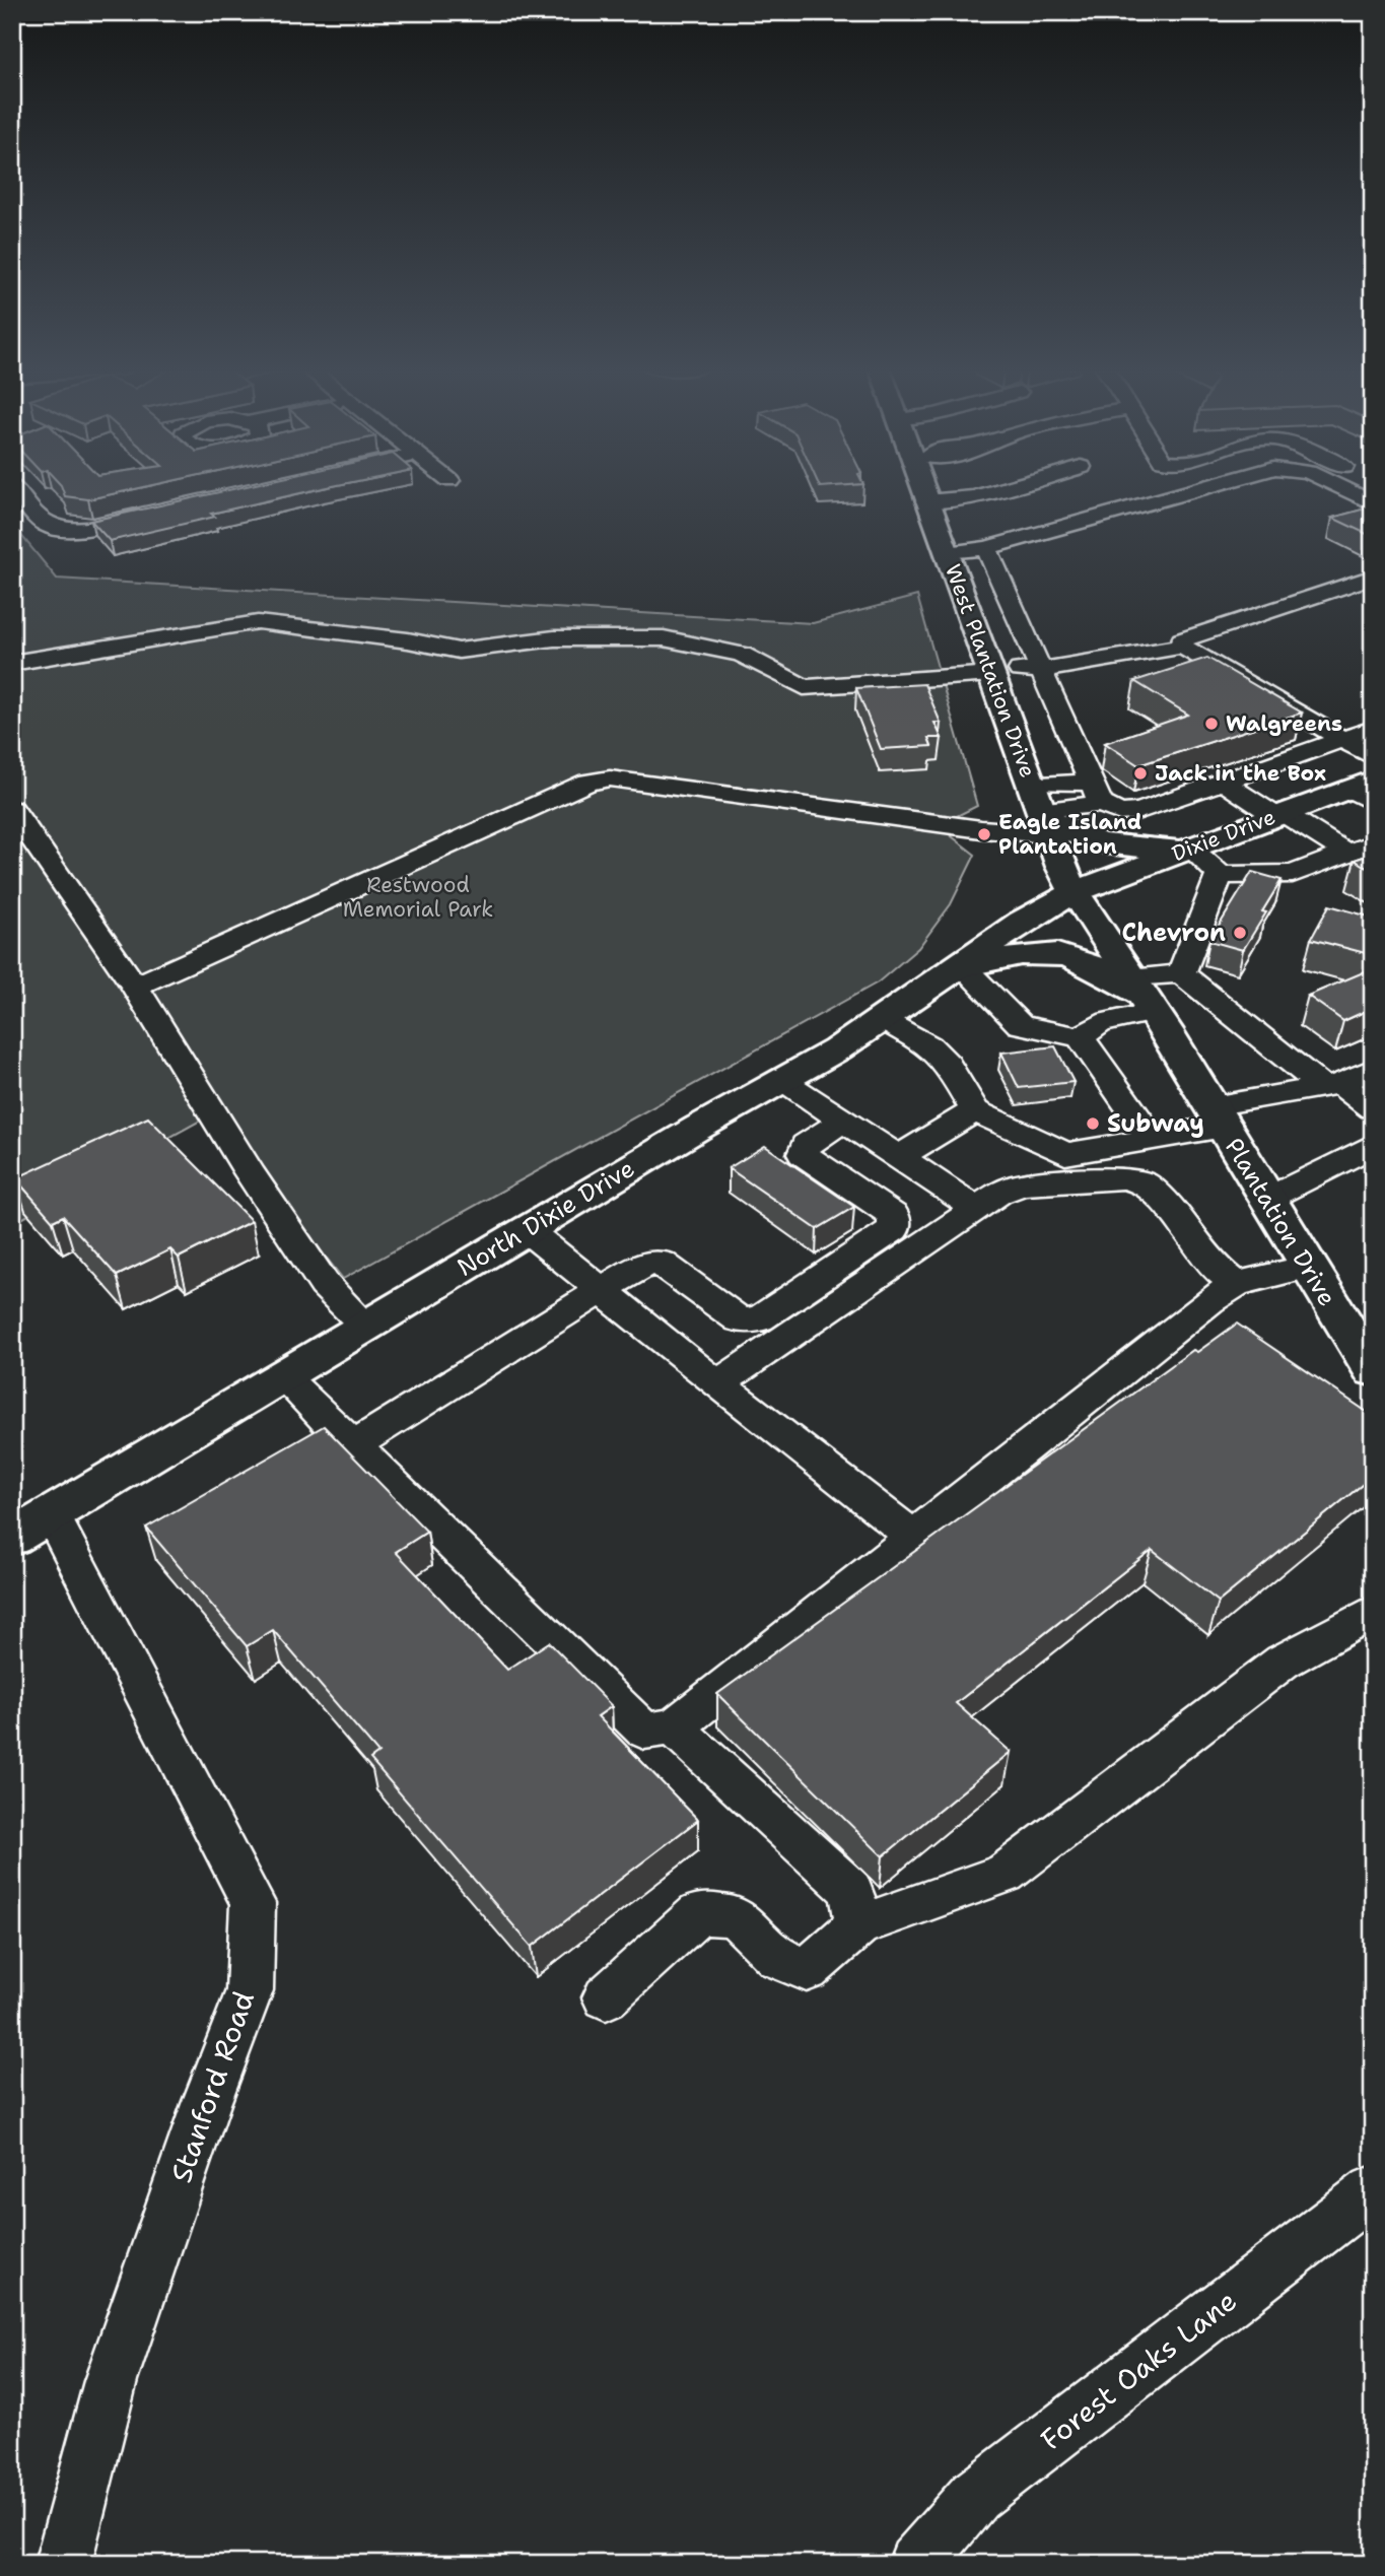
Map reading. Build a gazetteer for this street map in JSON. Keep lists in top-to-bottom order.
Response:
{
  "streets": {
    "main road": [
      "West Plantation Drive",
      "Dixie Drive",
      "North Dixie Drive",
      "Plantation Drive"
    ],
    "street": ["Stanford Road", "Forest Oaks Lane"]
  },
  "crossings": [
    ["West Plantation Drive", "Dixie Drive"],
    ["West Plantation Drive", "North Dixie Drive"],
    ["West Plantation Drive", "Plantation Drive"],
    ["Dixie Drive", "North Dixie Drive"],
    ["Dixie Drive", "Plantation Drive"],
    ["North Dixie Drive", "Plantation Drive"],
    ["North Dixie Drive", "Stanford Road"]
  ],
  "parks": ["Restwood Memorial Park"],
  "places": [
    "Walgreens",
    "Jack in the Box",
    "Eagle Island Plantation",
    "Chevron",
    "Subway"
  ]
}
